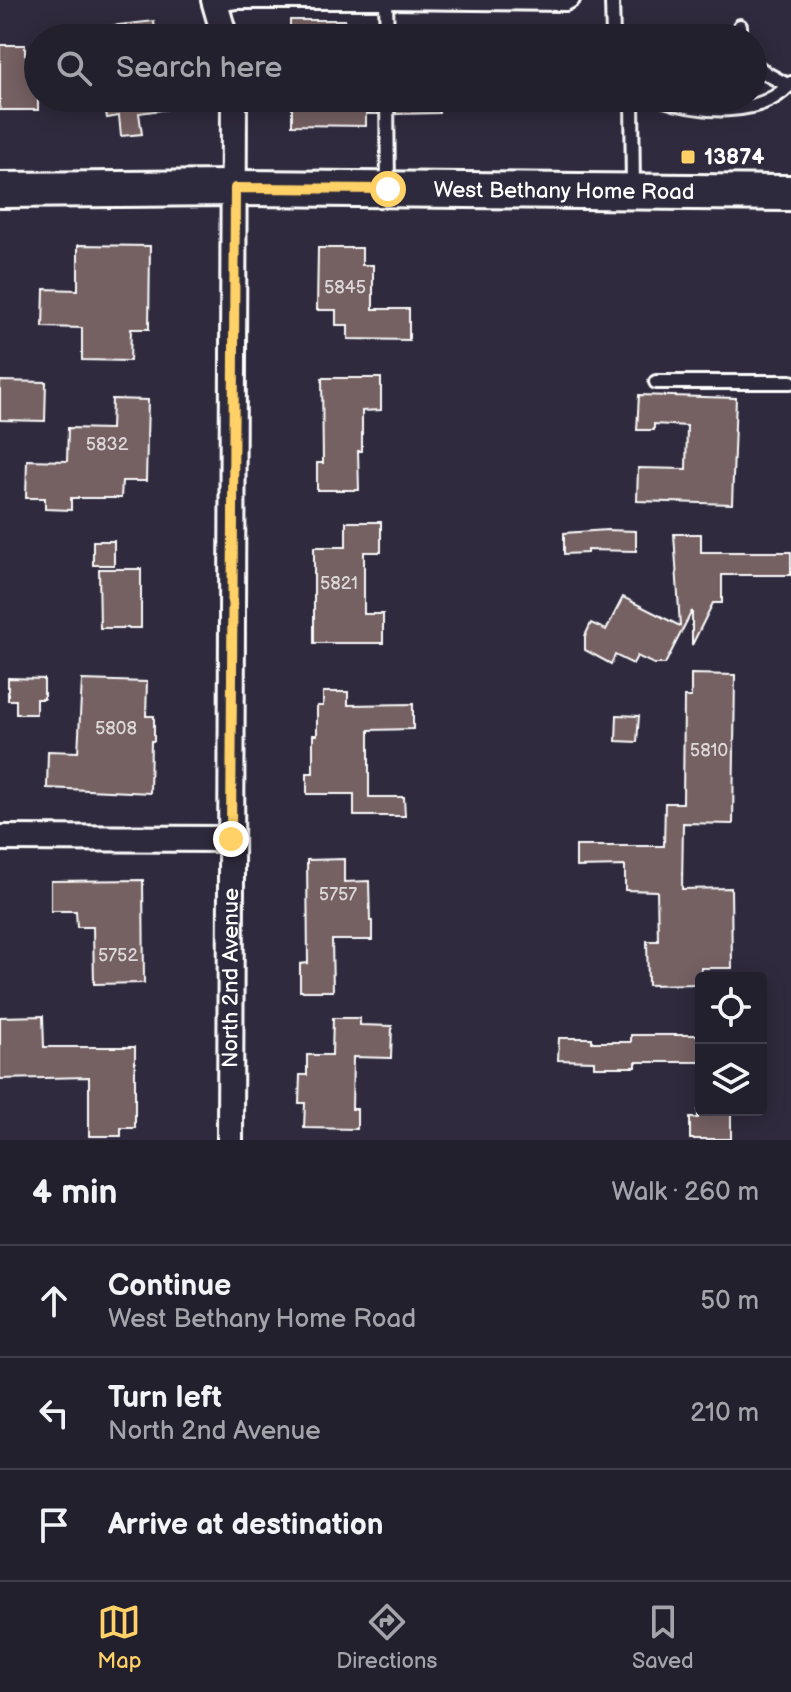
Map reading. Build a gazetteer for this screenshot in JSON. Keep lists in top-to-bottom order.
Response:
{
  "streets": {
    "main road": ["West Bethany Home Road"],
    "street": ["North 2nd Avenue"]
  },
  "crossings": [
    ["West Bethany Home Road", "North 2nd Avenue"]
  ],
  "places": {
    "transit": ["13874"]
  },
  "house_numbers": [
    "5845",
    "5832",
    "5821",
    "5808",
    "5810",
    "5757",
    "5752"
  ],
  "page": {
    "search": "Search here",
    "heading": ["4 min", "Walk · 260 m"],
    "list": [
      ["Continue", "West Bethany Home Road", "50 m"],
      ["Turn left", "North 2nd Avenue", "210 m"],
      "Arrive at destination"
    ],
    "nav": ["Map", "Directions", "Saved"]
  }
}
